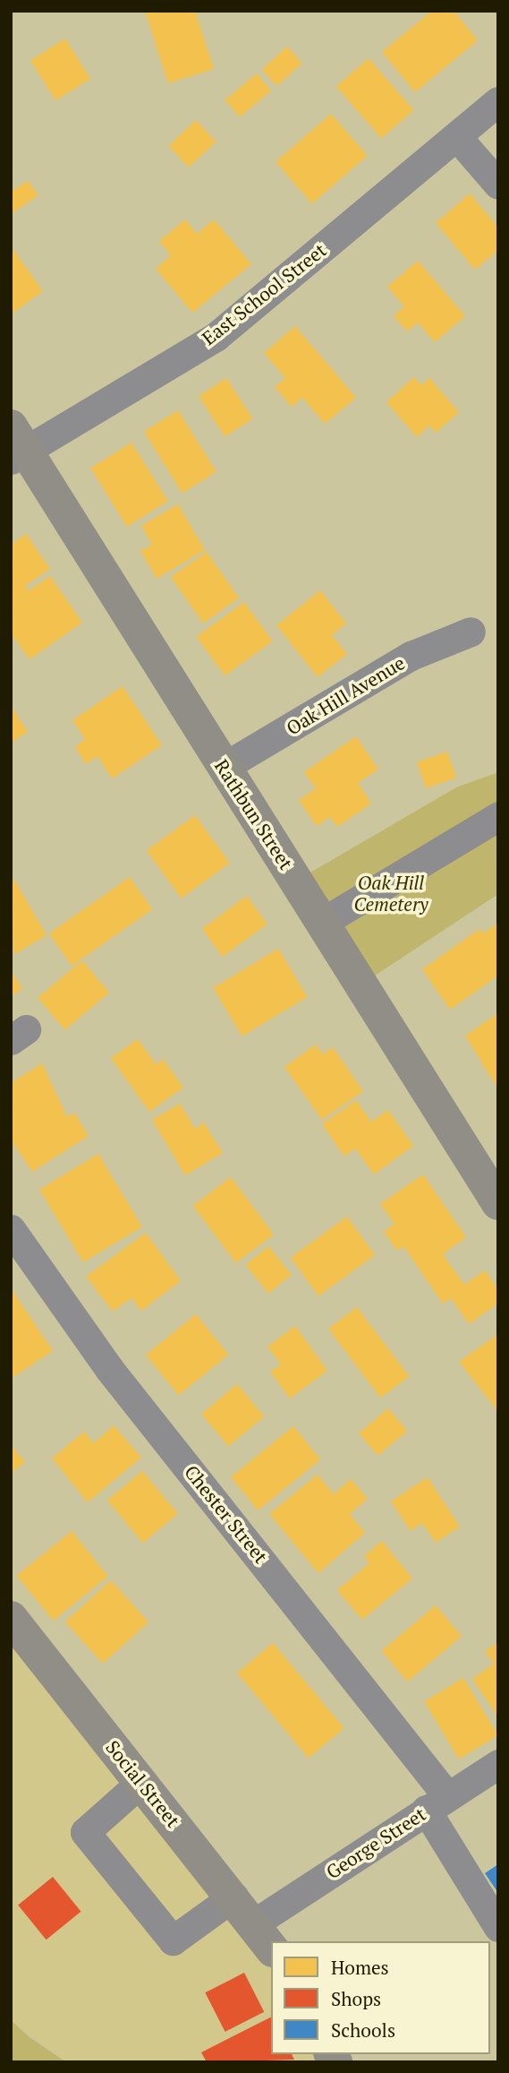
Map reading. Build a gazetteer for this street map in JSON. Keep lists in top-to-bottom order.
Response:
{
  "streets": {
    "main road": ["Rathbun Street", "Social Street"],
    "street": [
      "East School Street",
      "Oak Hill Avenue",
      "Chester Street",
      "George Street"
    ]
  },
  "crossings": [
    ["East School Street", "Rathbun Street"],
    ["Oak Hill Avenue", "Rathbun Street"],
    ["Chester Street", "George Street"],
    ["Social Street", "George Street"]
  ],
  "parks": ["Oak Hill Cemetery"],
  "legend": ["Homes", "Shops", "Schools"]
}
